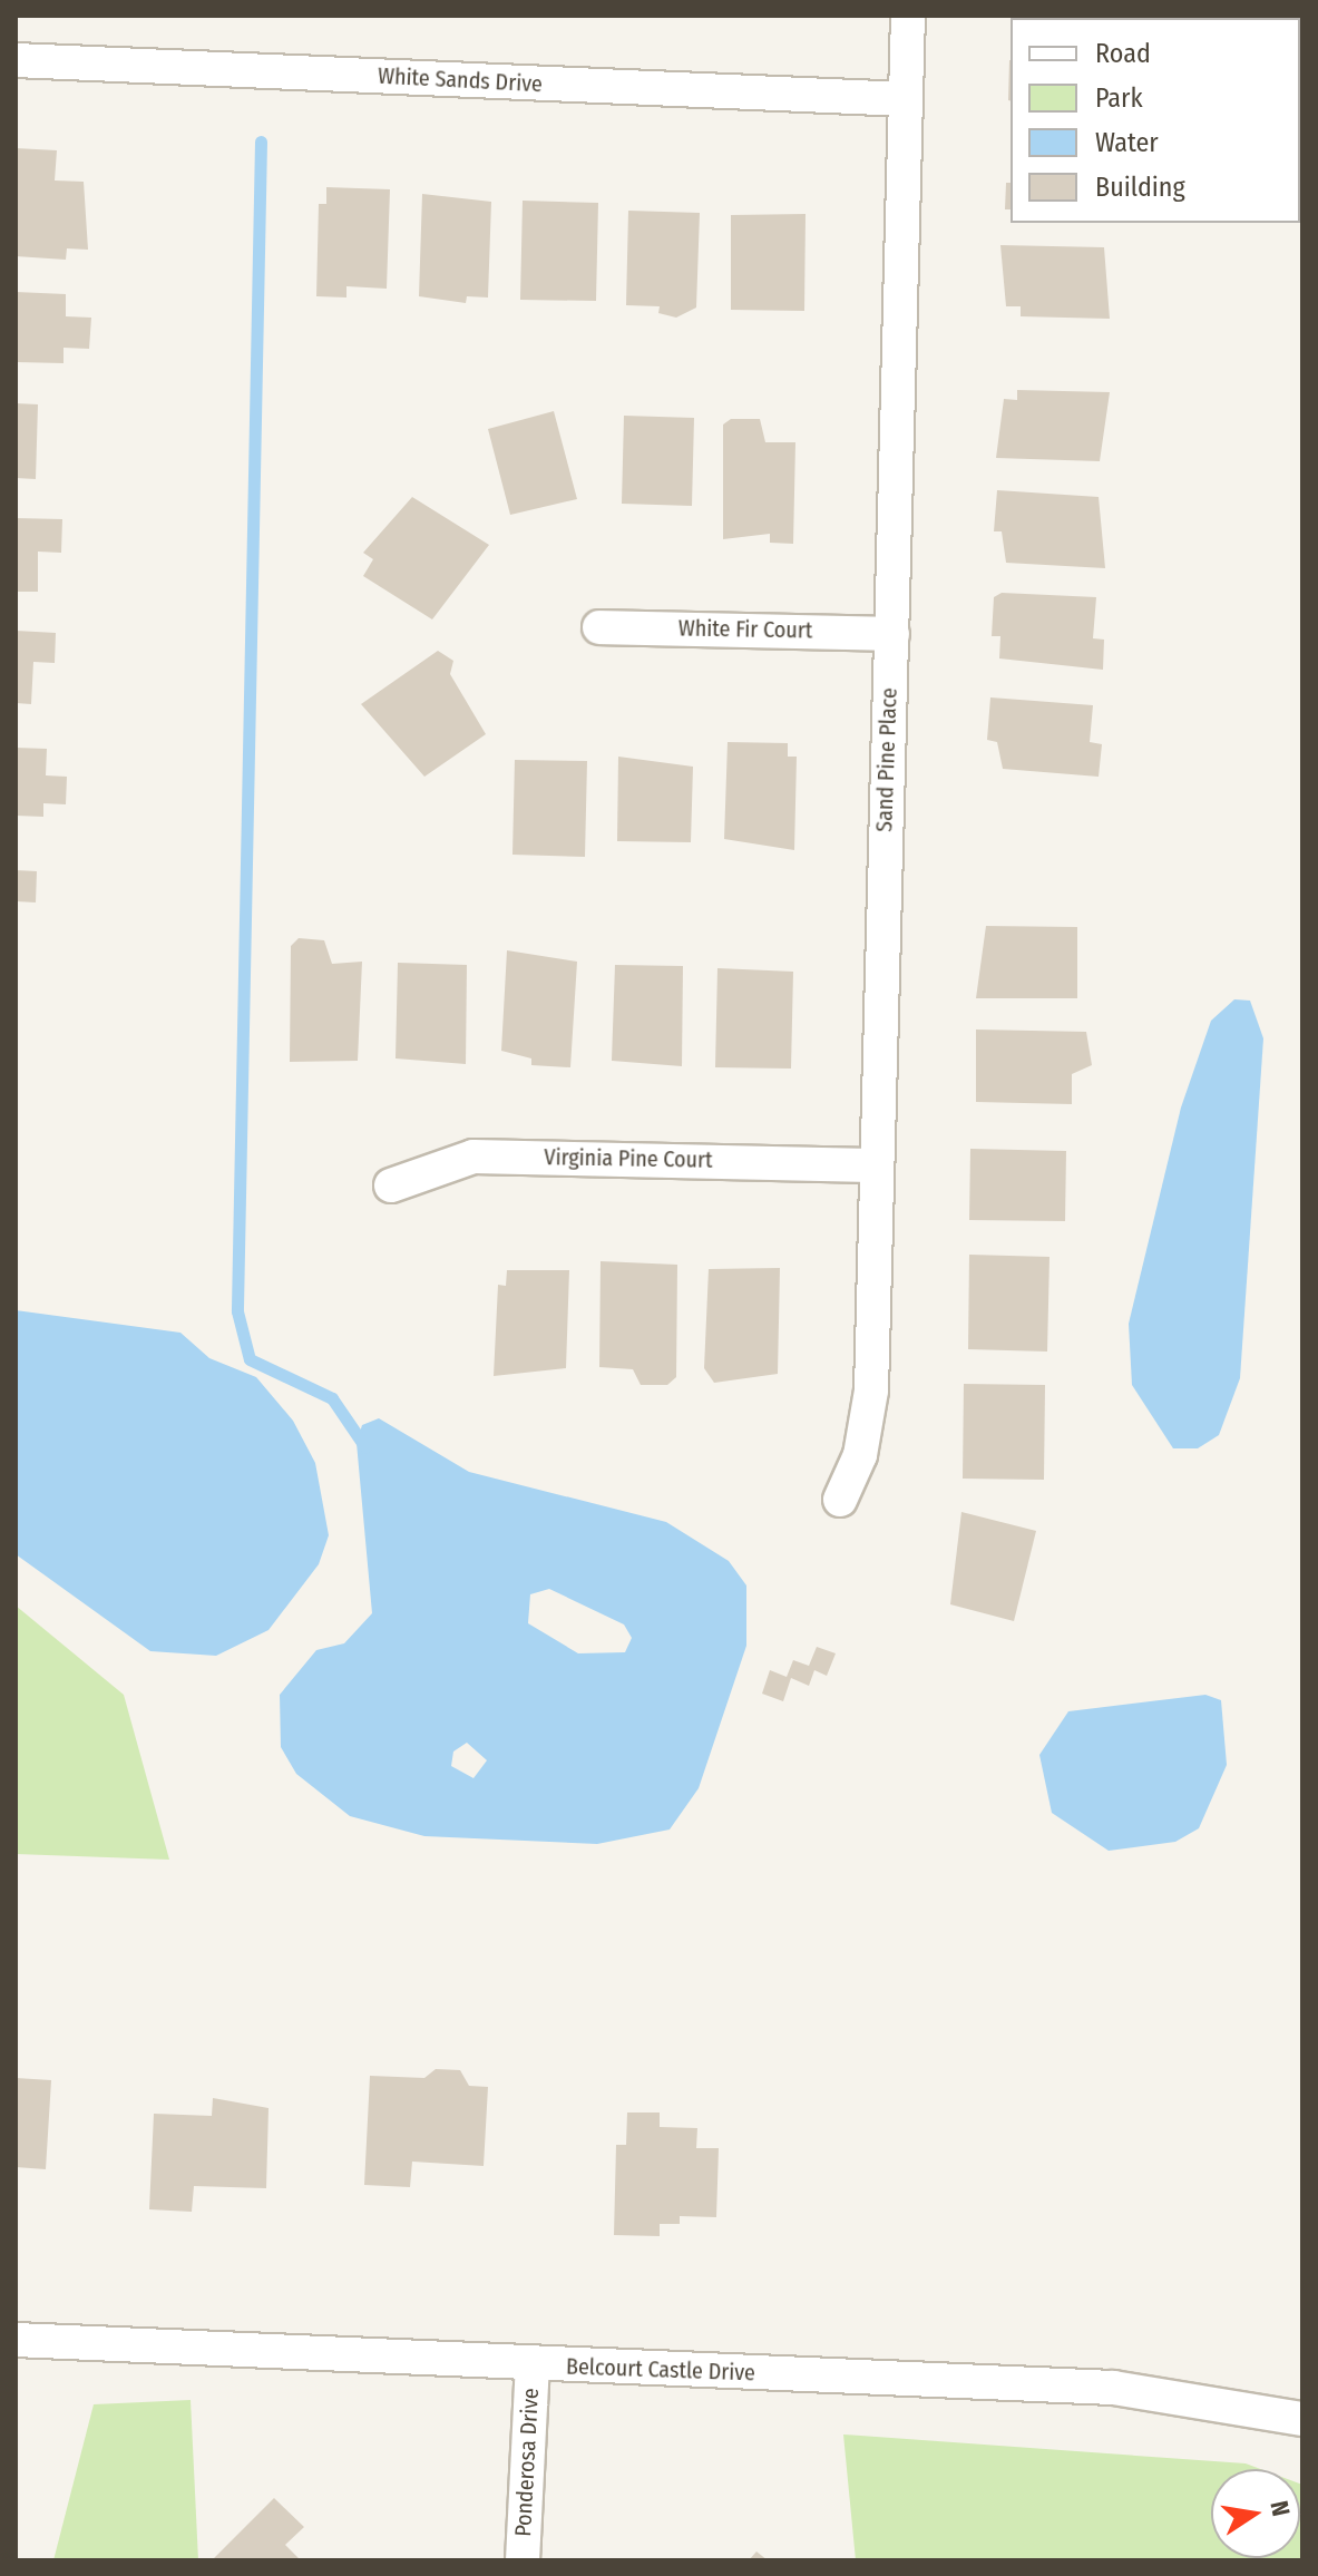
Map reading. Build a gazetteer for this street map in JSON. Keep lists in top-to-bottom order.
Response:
{
  "streets": {
    "street": [
      "White Sands Drive",
      "White Fir Court",
      "Sand Pine Place",
      "Virginia Pine Court",
      "Belcourt Castle Drive",
      "Ponderosa Drive"
    ]
  },
  "crossings": [
    ["White Sands Drive", "Sand Pine Place"],
    ["White Fir Court", "Sand Pine Place"],
    ["Sand Pine Place", "Virginia Pine Court"],
    ["Belcourt Castle Drive", "Ponderosa Drive"]
  ],
  "legend": [
    "Road",
    "Park",
    "Water",
    "Building"
  ],
  "north": "right"
}
